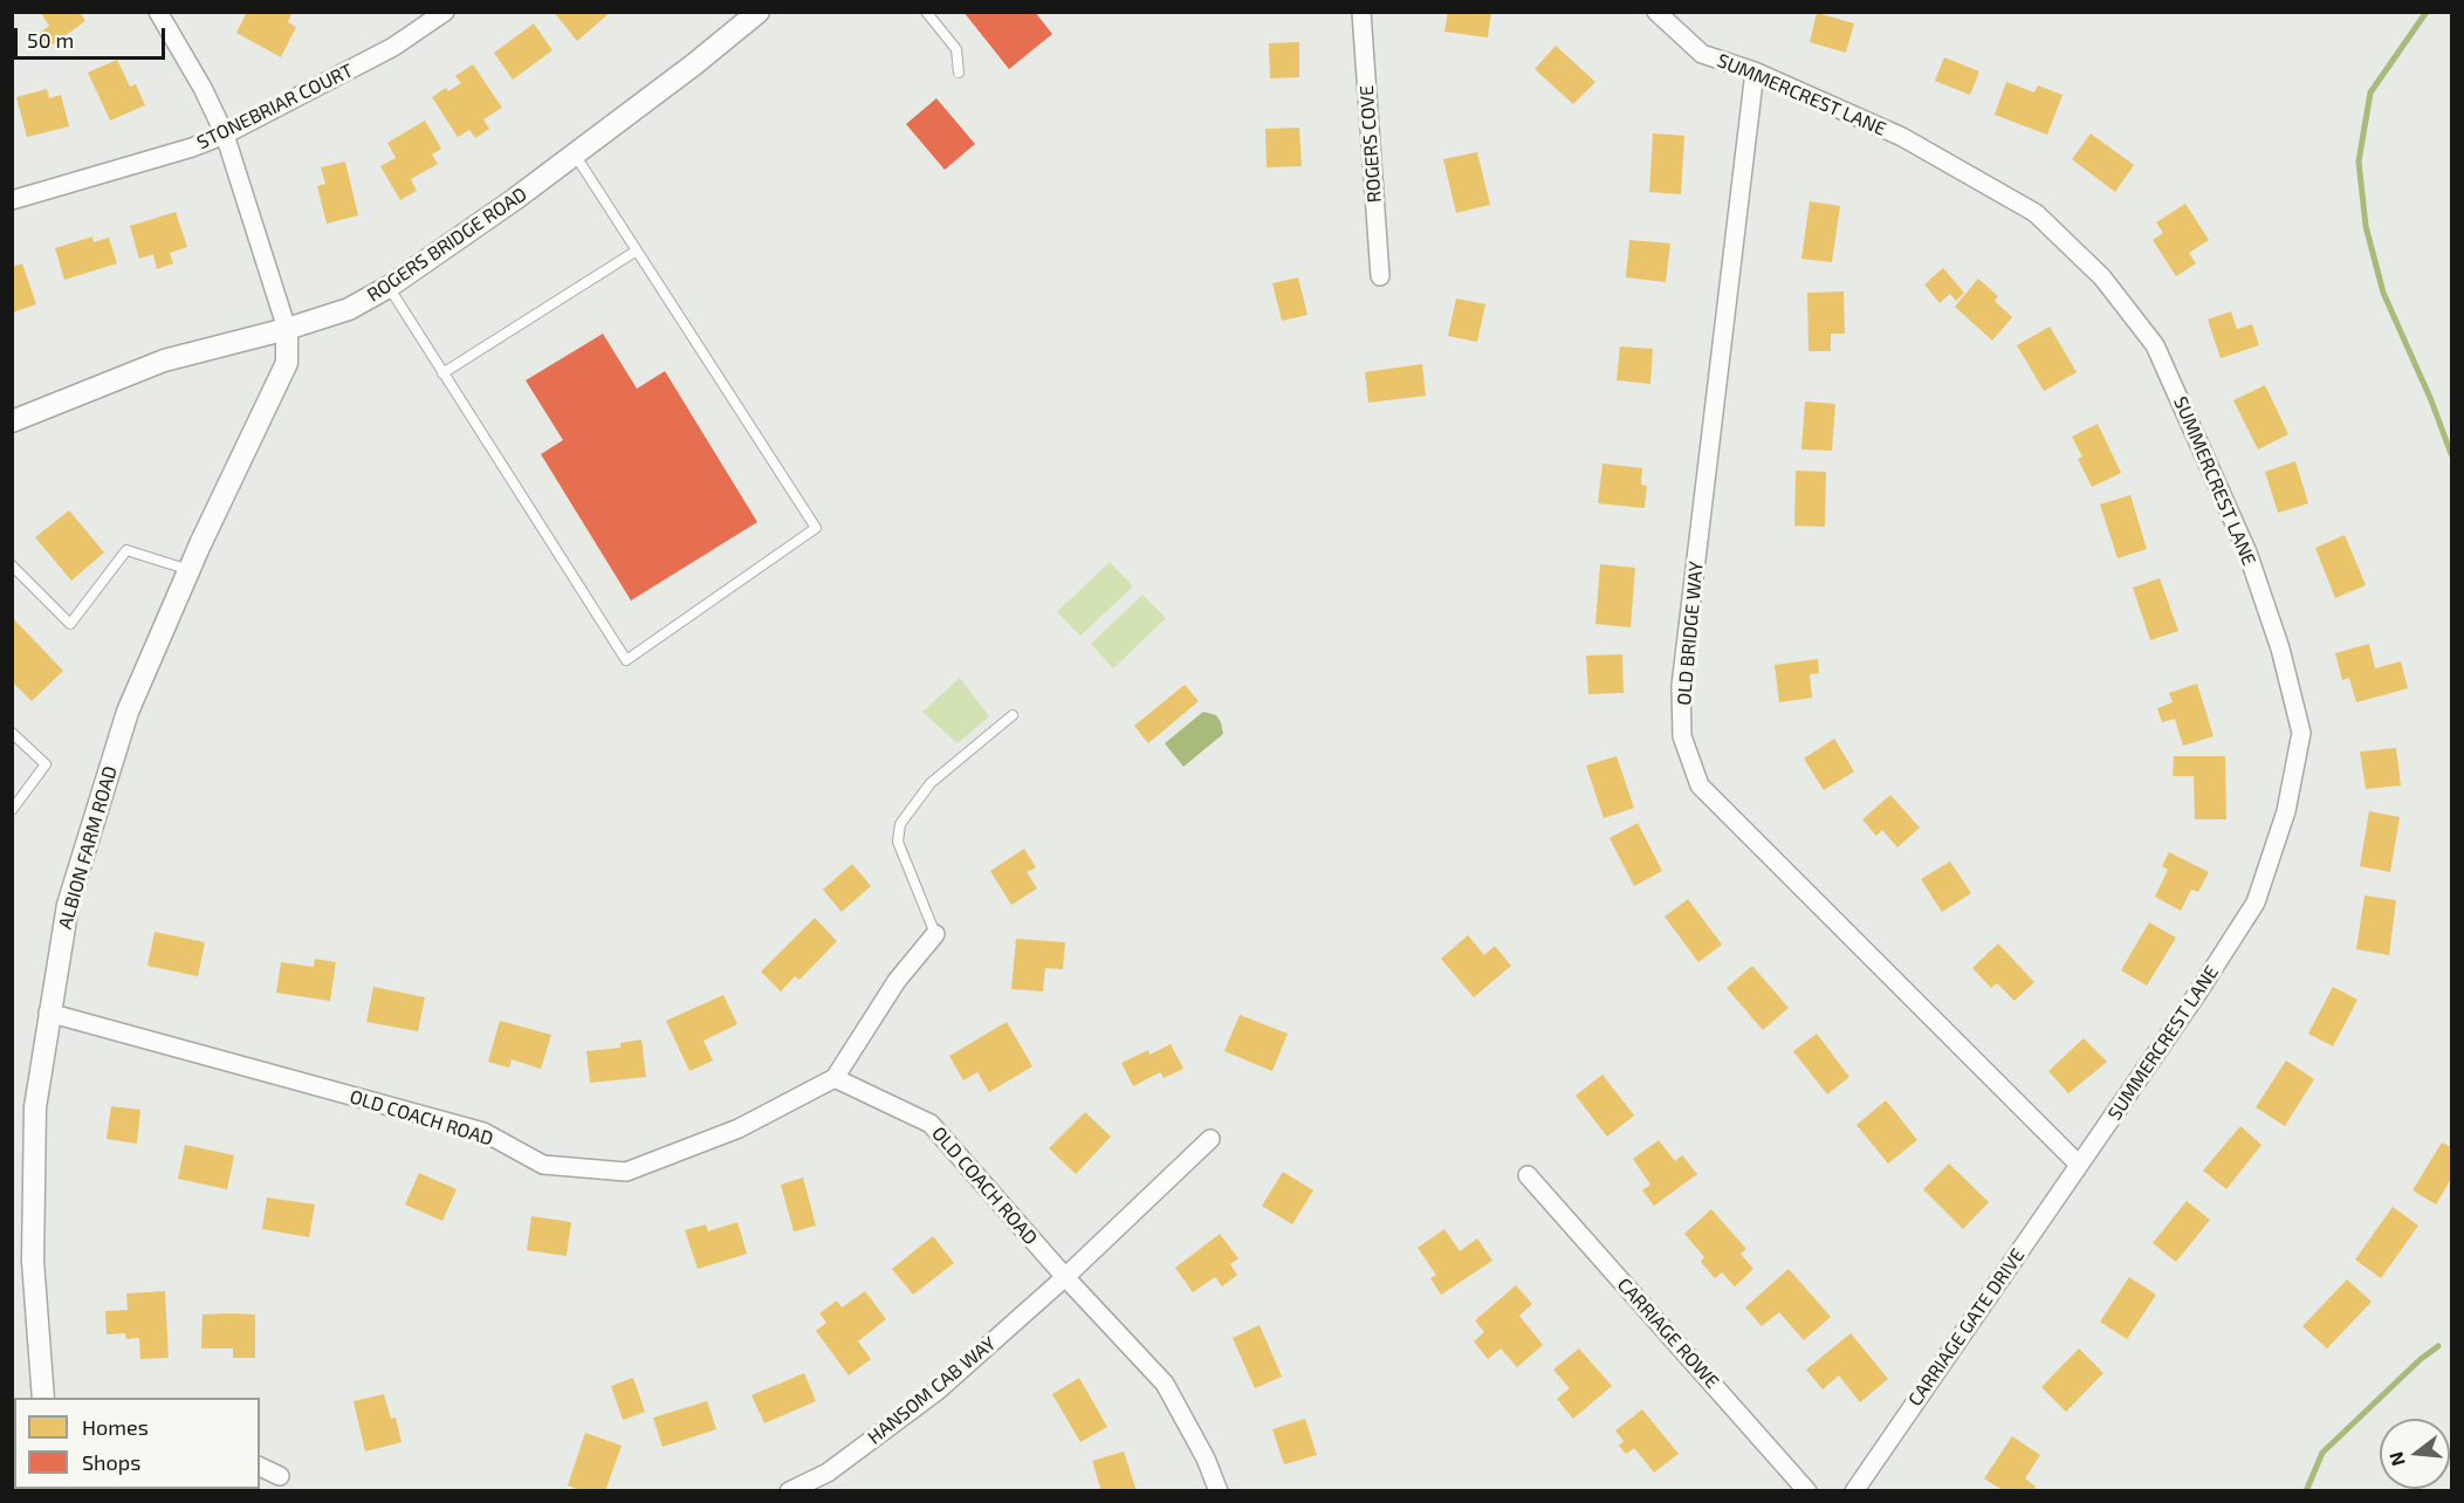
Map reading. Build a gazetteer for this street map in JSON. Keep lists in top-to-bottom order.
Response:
{
  "streets": {
    "street": [
      "SUMMERCREST LANE",
      "STONEBRIAR COURT",
      "ROGERS COVE",
      "ROGERS BRIDGE ROAD",
      "OLD BRIDGE WAY",
      "ALBION FARM ROAD",
      "OLD COACH ROAD",
      "CARRIAGE GATE DRIVE",
      "CARRIAGE ROWE",
      "HANSOM CAB WAY"
    ]
  },
  "crossings": [
    ["SUMMERCREST LANE", "OLD BRIDGE WAY"],
    ["SUMMERCREST LANE", "CARRIAGE GATE DRIVE"],
    ["ROGERS BRIDGE ROAD", "ALBION FARM ROAD"],
    ["OLD BRIDGE WAY", "CARRIAGE GATE DRIVE"],
    ["ALBION FARM ROAD", "OLD COACH ROAD"],
    ["OLD COACH ROAD", "HANSOM CAB WAY"]
  ],
  "legend": ["Homes", "Shops"],
  "scale_bar": "50 m",
  "north": "left"
}
